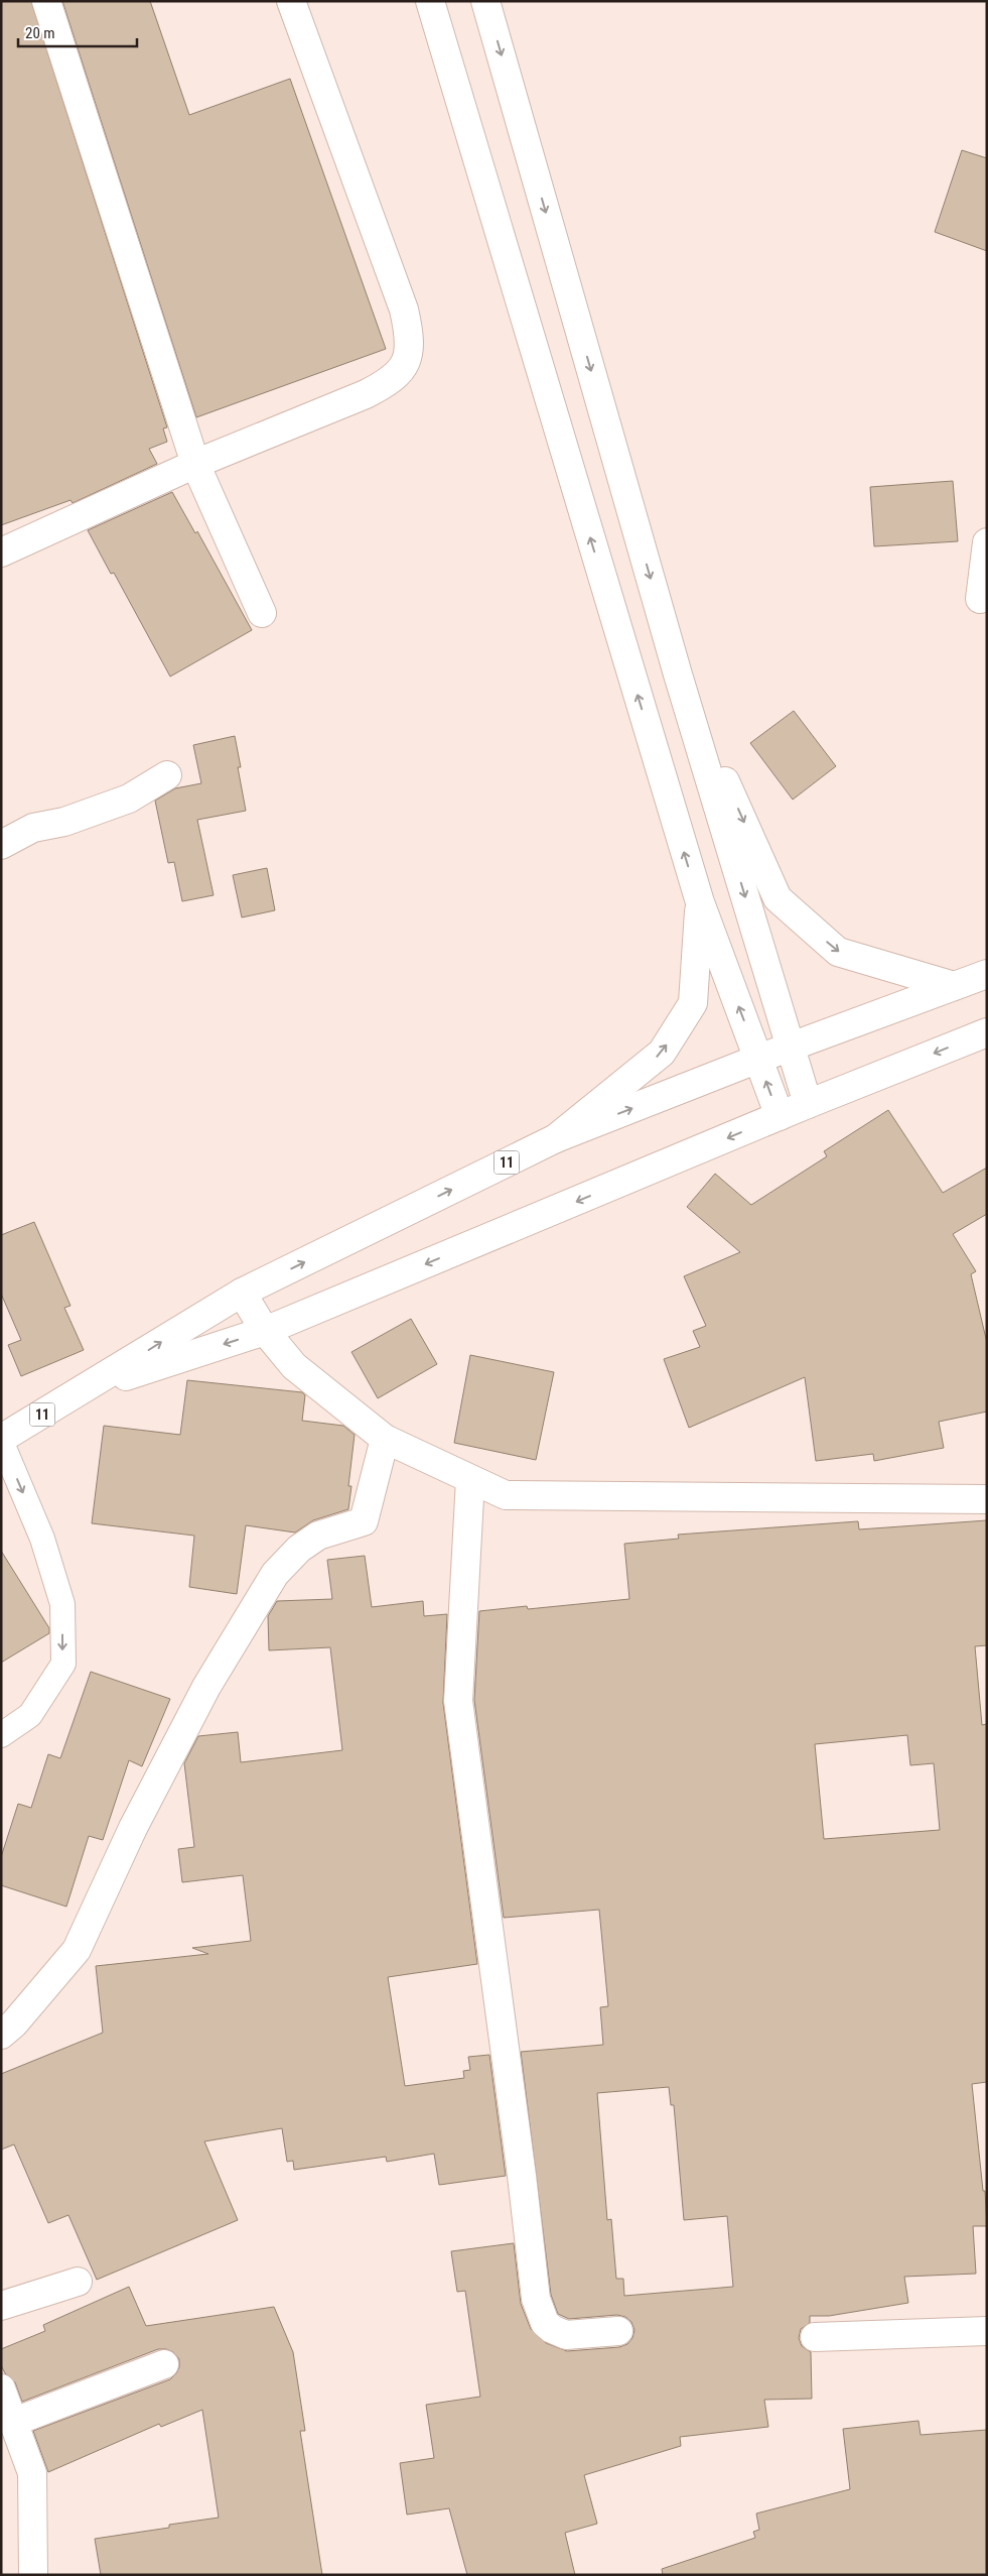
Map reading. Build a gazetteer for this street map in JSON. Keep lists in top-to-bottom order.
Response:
{
  "streets": {
    "main road": ["11"]
  },
  "scale_bar": "20 m"
}
